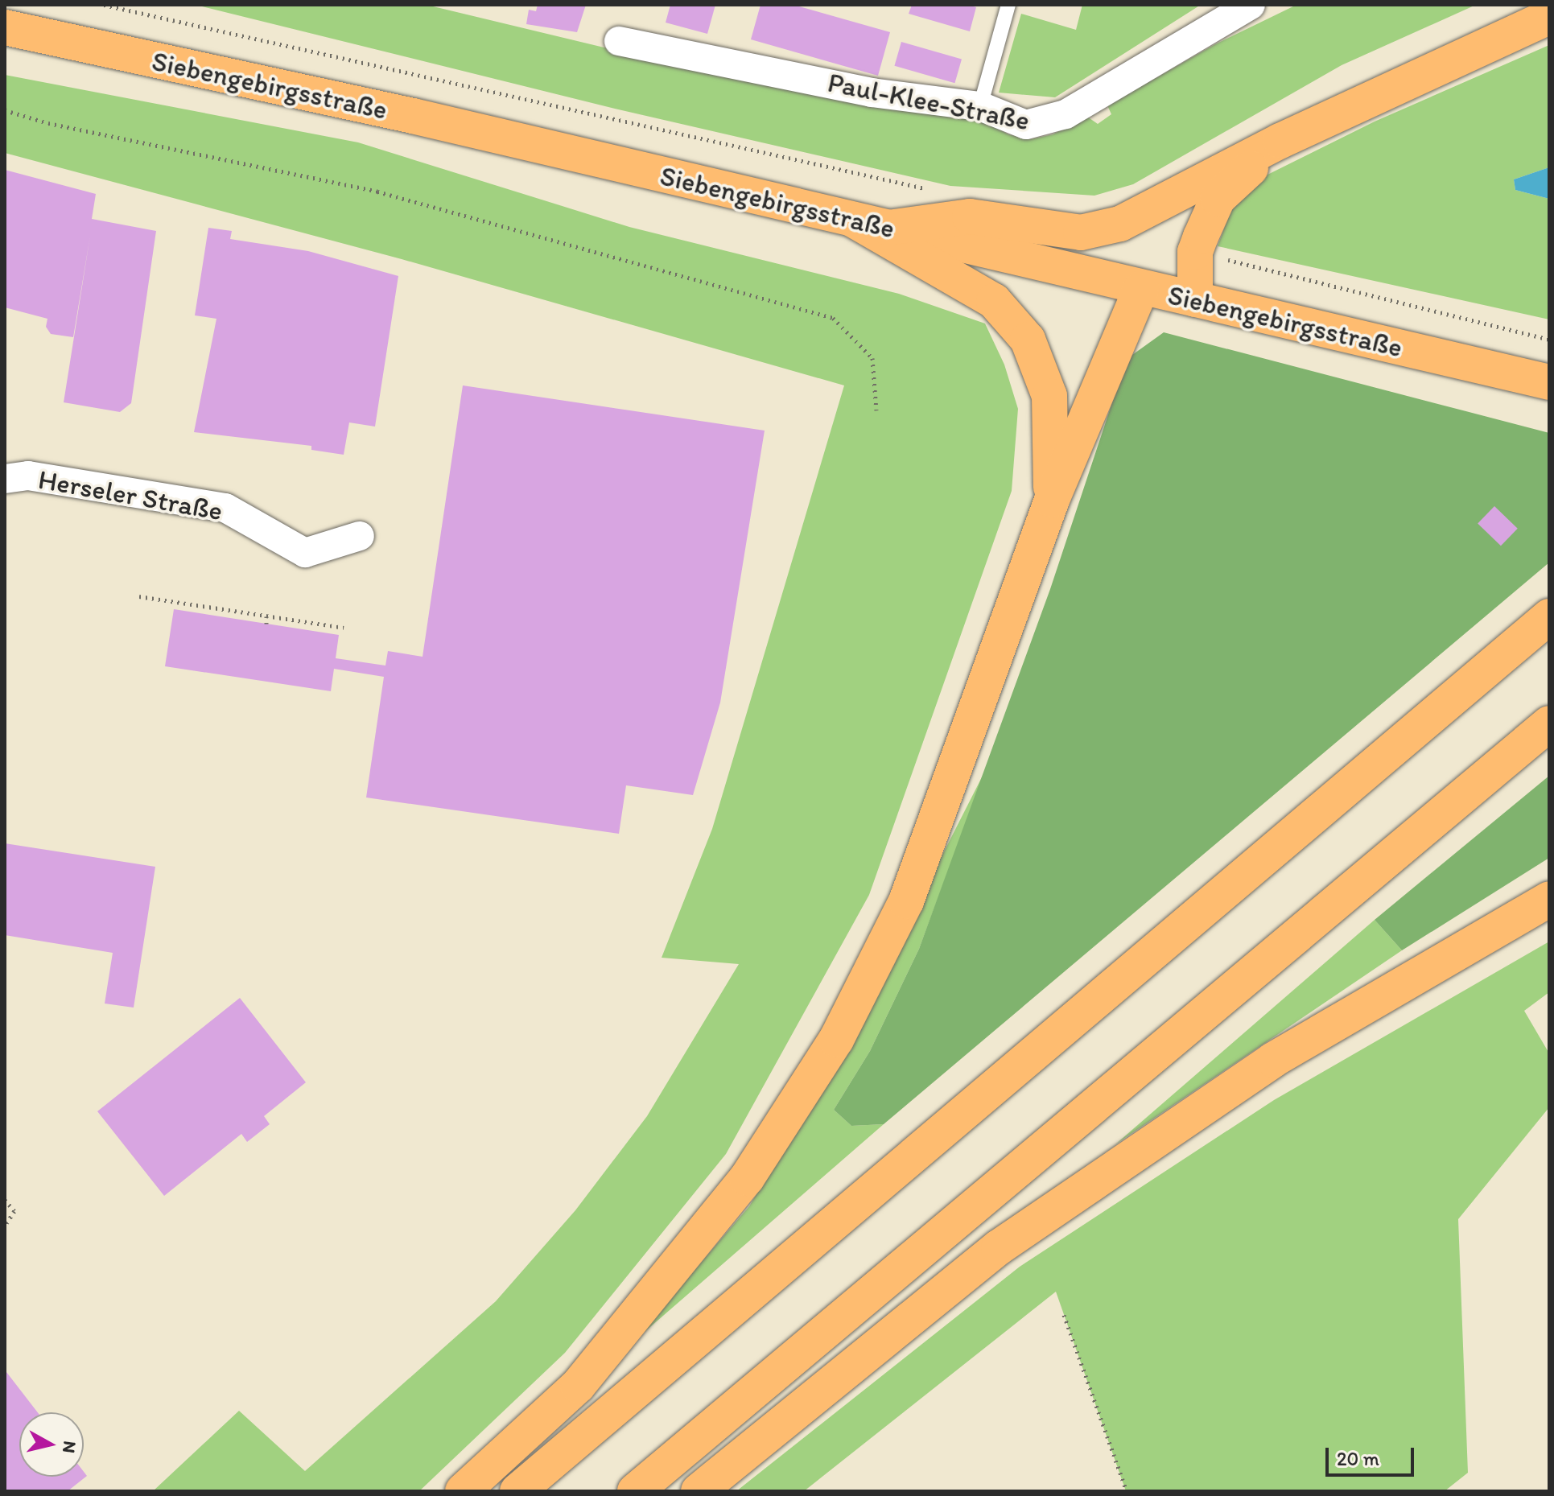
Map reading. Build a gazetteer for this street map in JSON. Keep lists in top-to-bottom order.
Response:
{
  "streets": {
    "main road": ["Siebengebirgsstraße"],
    "street": ["Paul-Klee-Straße", "Herseler Straße"]
  },
  "scale_bar": "20 m",
  "north": "right"
}
